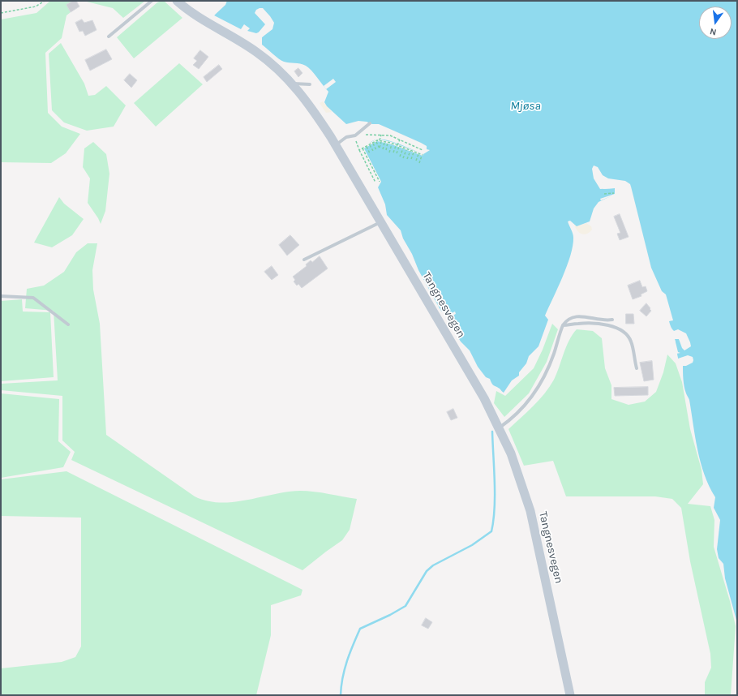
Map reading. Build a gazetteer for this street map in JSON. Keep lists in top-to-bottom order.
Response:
{
  "streets": {
    "main road": ["Tangnesvegen"]
  },
  "water": ["Mjøsa"],
  "north": "bottom"
}
